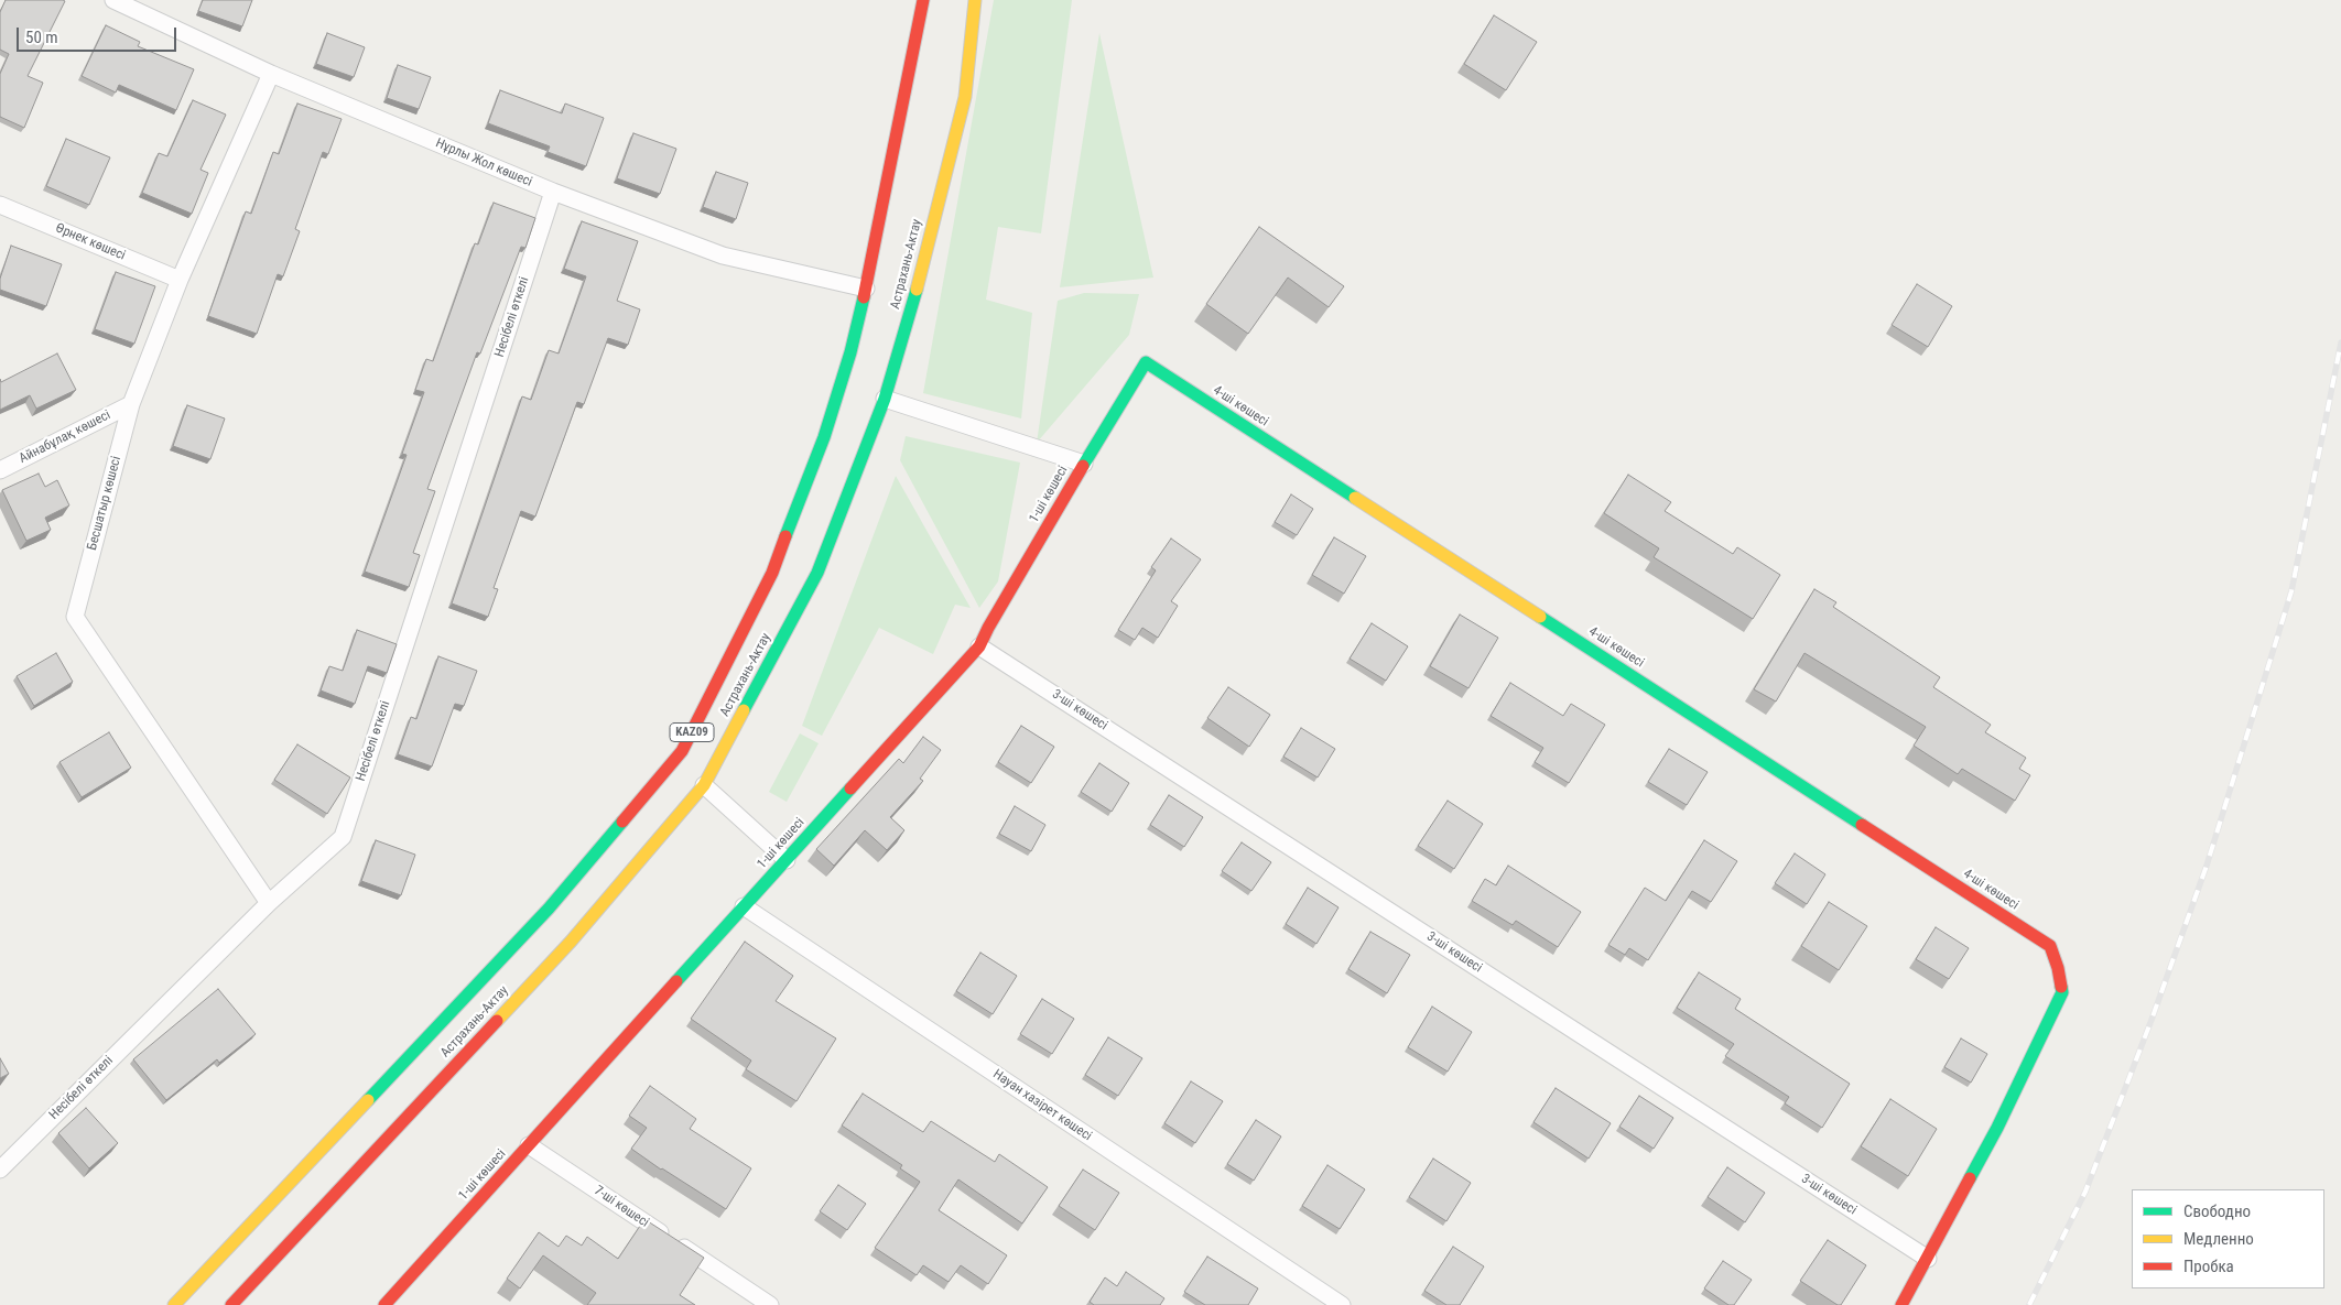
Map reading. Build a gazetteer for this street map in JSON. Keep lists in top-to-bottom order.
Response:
{
  "streets": {
    "main road": [
      "Астрахань-Актау",
      "4-шi көшесі",
      "1-шi көшесі",
      "KAZ09"
    ],
    "street": [
      "Нұрлы Жол көшесі",
      "Өрнек көшесі",
      "Несібелі өткелі",
      "Айнабұлақ көшесі",
      "Бесшатыр көшесі",
      "3-шi көшесі",
      "Науан хазірет көшесі",
      "7-шi көшесі"
    ]
  },
  "crossings": [
    ["Нұрлы Жол көшесі", "Несібелі өткелі"],
    ["Нұрлы Жол көшесі", "Бесшатыр көшесі"],
    ["Нұрлы Жол көшесі", "KAZ09"],
    ["Өрнек көшесі", "Бесшатыр көшесі"],
    ["Несібелі өткелі", "Бесшатыр көшесі"],
    ["4-шi көшесі", "1-шi көшесі"],
    ["4-шi көшесі", "3-шi көшесі"],
    ["Айнабұлақ көшесі", "Бесшатыр көшесі"],
    ["1-шi көшесі", "3-шi көшесі"],
    ["1-шi көшесі", "Науан хазірет көшесі"],
    ["1-шi көшесі", "7-шi көшесі"]
  ],
  "legend": ["Свободно", "Медленно", "Пробка"],
  "scale_bar": "50 m"
}
